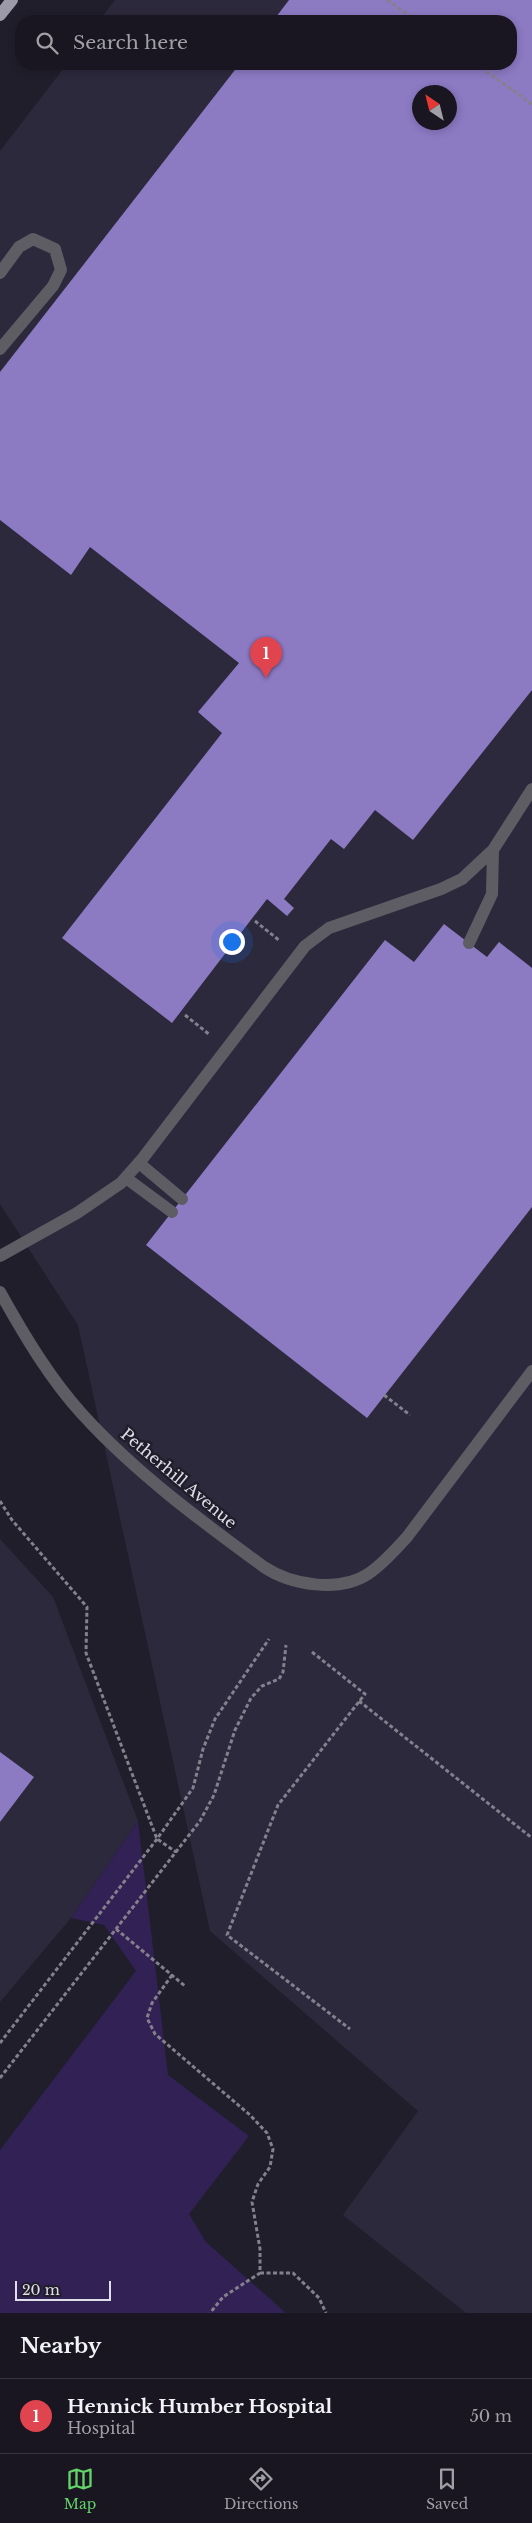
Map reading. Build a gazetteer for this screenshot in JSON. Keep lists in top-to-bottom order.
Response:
{
  "streets": {
    "lane": ["Petherhill Avenue"]
  },
  "scale_bar": "20 m",
  "north": "top left",
  "page": {
    "search": "Search here",
    "pins": "1",
    "scale": "20 m",
    "heading": "Nearby",
    "list": [
      {
        "mark": "1",
        "name": "Hennick Humber Hospital",
        "note": "Hospital",
        "value": "50 m"
      }
    ],
    "nav": ["Map", "Directions", "Saved"]
  }
}
